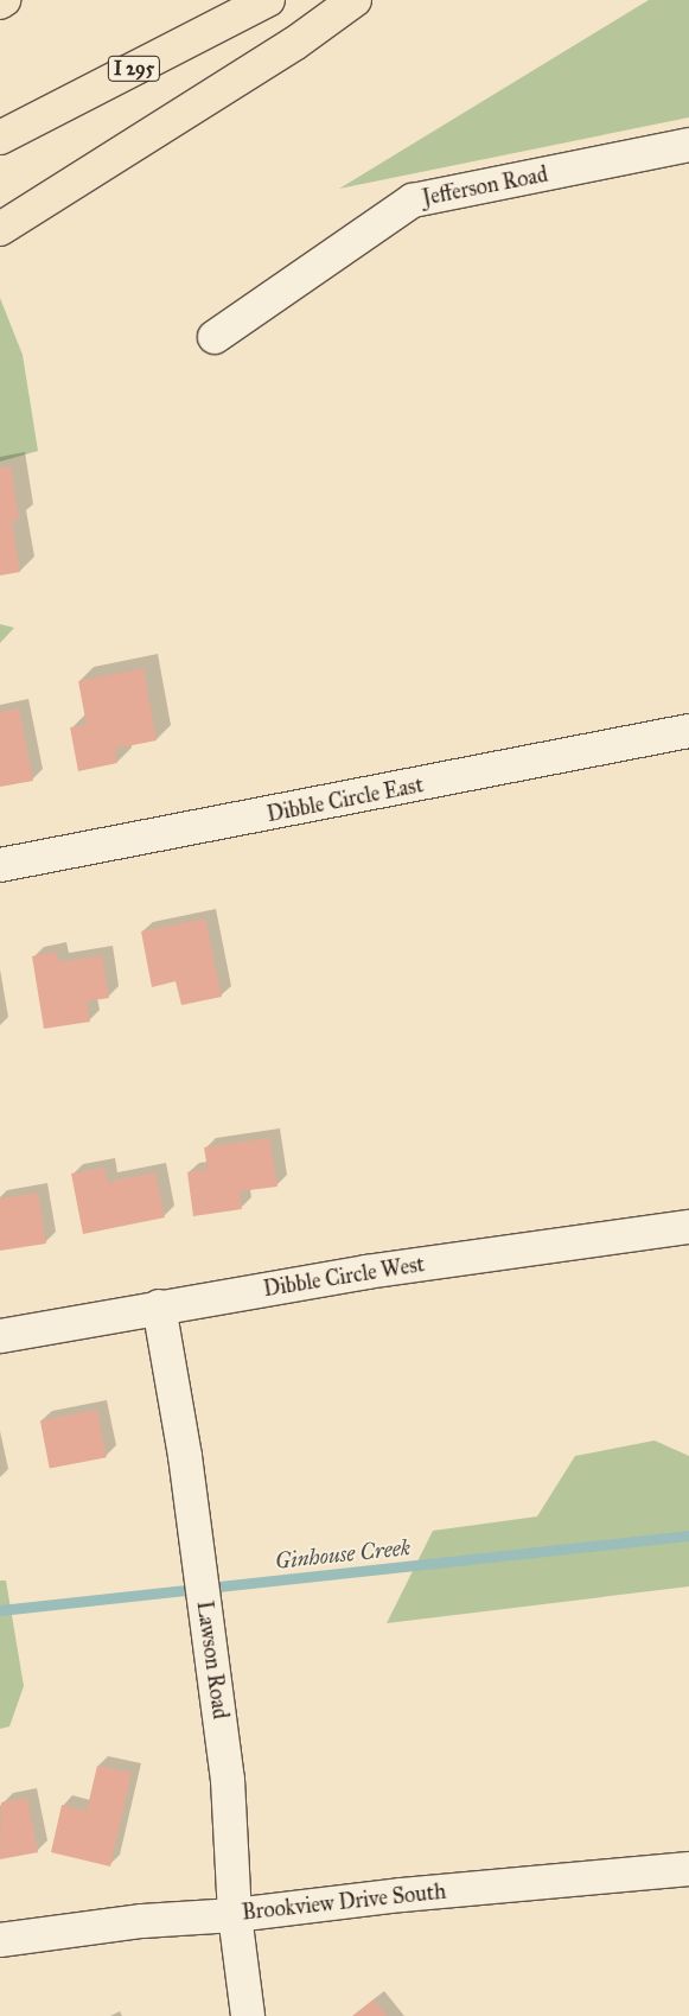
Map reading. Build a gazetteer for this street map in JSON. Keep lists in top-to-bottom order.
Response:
{
  "streets": {
    "highway": ["I 295"],
    "street": [
      "Jefferson Road",
      "Dibble Circle East",
      "Dibble Circle West",
      "Lawson Road",
      "Brookview Drive South"
    ]
  },
  "crossings": [
    ["Dibble Circle West", "Lawson Road"],
    ["Lawson Road", "Brookview Drive South"]
  ],
  "water": ["Ginhouse Creek"]
}
